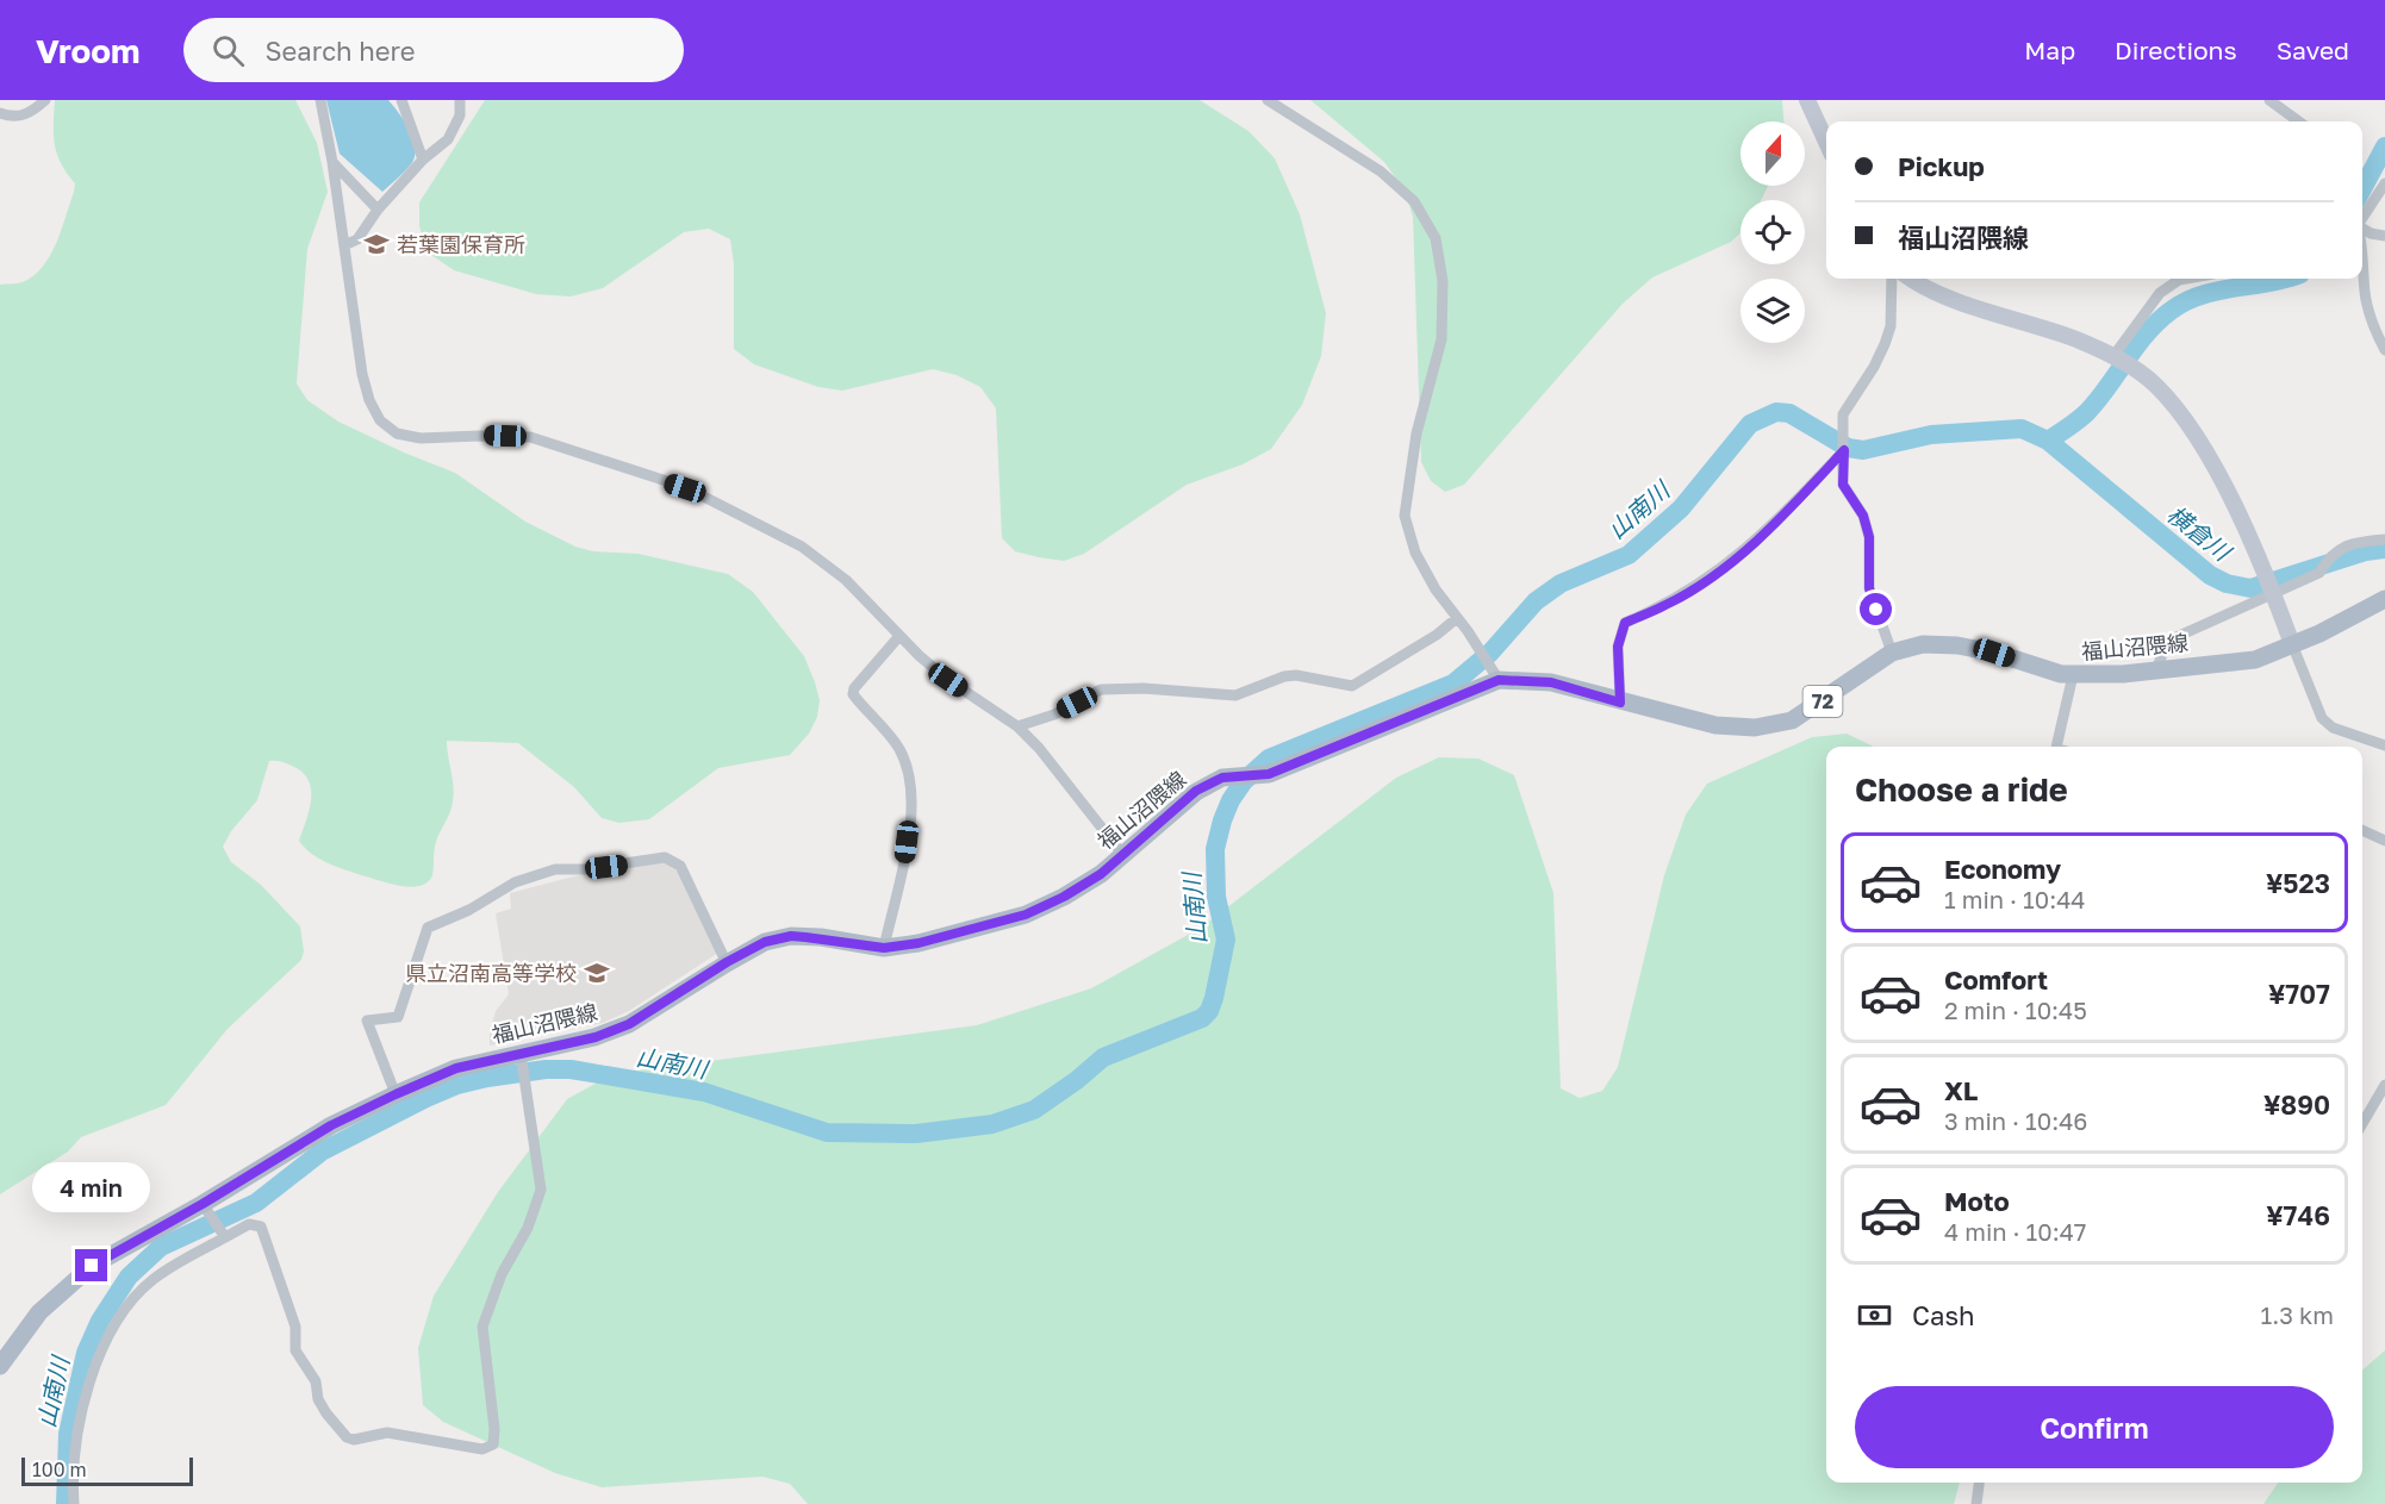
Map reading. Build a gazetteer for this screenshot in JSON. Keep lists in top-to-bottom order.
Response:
{
  "streets": {
    "main road": ["福山沼隈線", "72"]
  },
  "water": ["山南川", "横倉川"],
  "places": {
    "school or university": ["若葉園保育所", "県立沼南高等学校"]
  },
  "scale_bar": "100 m",
  "north": "top",
  "page": {
    "header": "Vroom",
    "search": "Search here",
    "nav": ["Map", "Directions", "Saved"],
    "banner": ["Pickup", "福山沼隈線"],
    "heading": "Choose a ride",
    "list": [
      {
        "name": "Economy",
        "note": "1 min · 10:44",
        "value": "¥523"
      },
      {
        "name": "Comfort",
        "note": "2 min · 10:45",
        "value": "¥707"
      },
      {
        "name": "XL",
        "note": "3 min · 10:46",
        "value": "¥890"
      },
      {
        "name": "Moto",
        "note": "4 min · 10:47",
        "value": "¥746"
      }
    ],
    "bubble": "4 min",
    "pay": ["Cash", "1.3 km"],
    "buttons": "Confirm",
    "scale": "100 m"
  }
}
